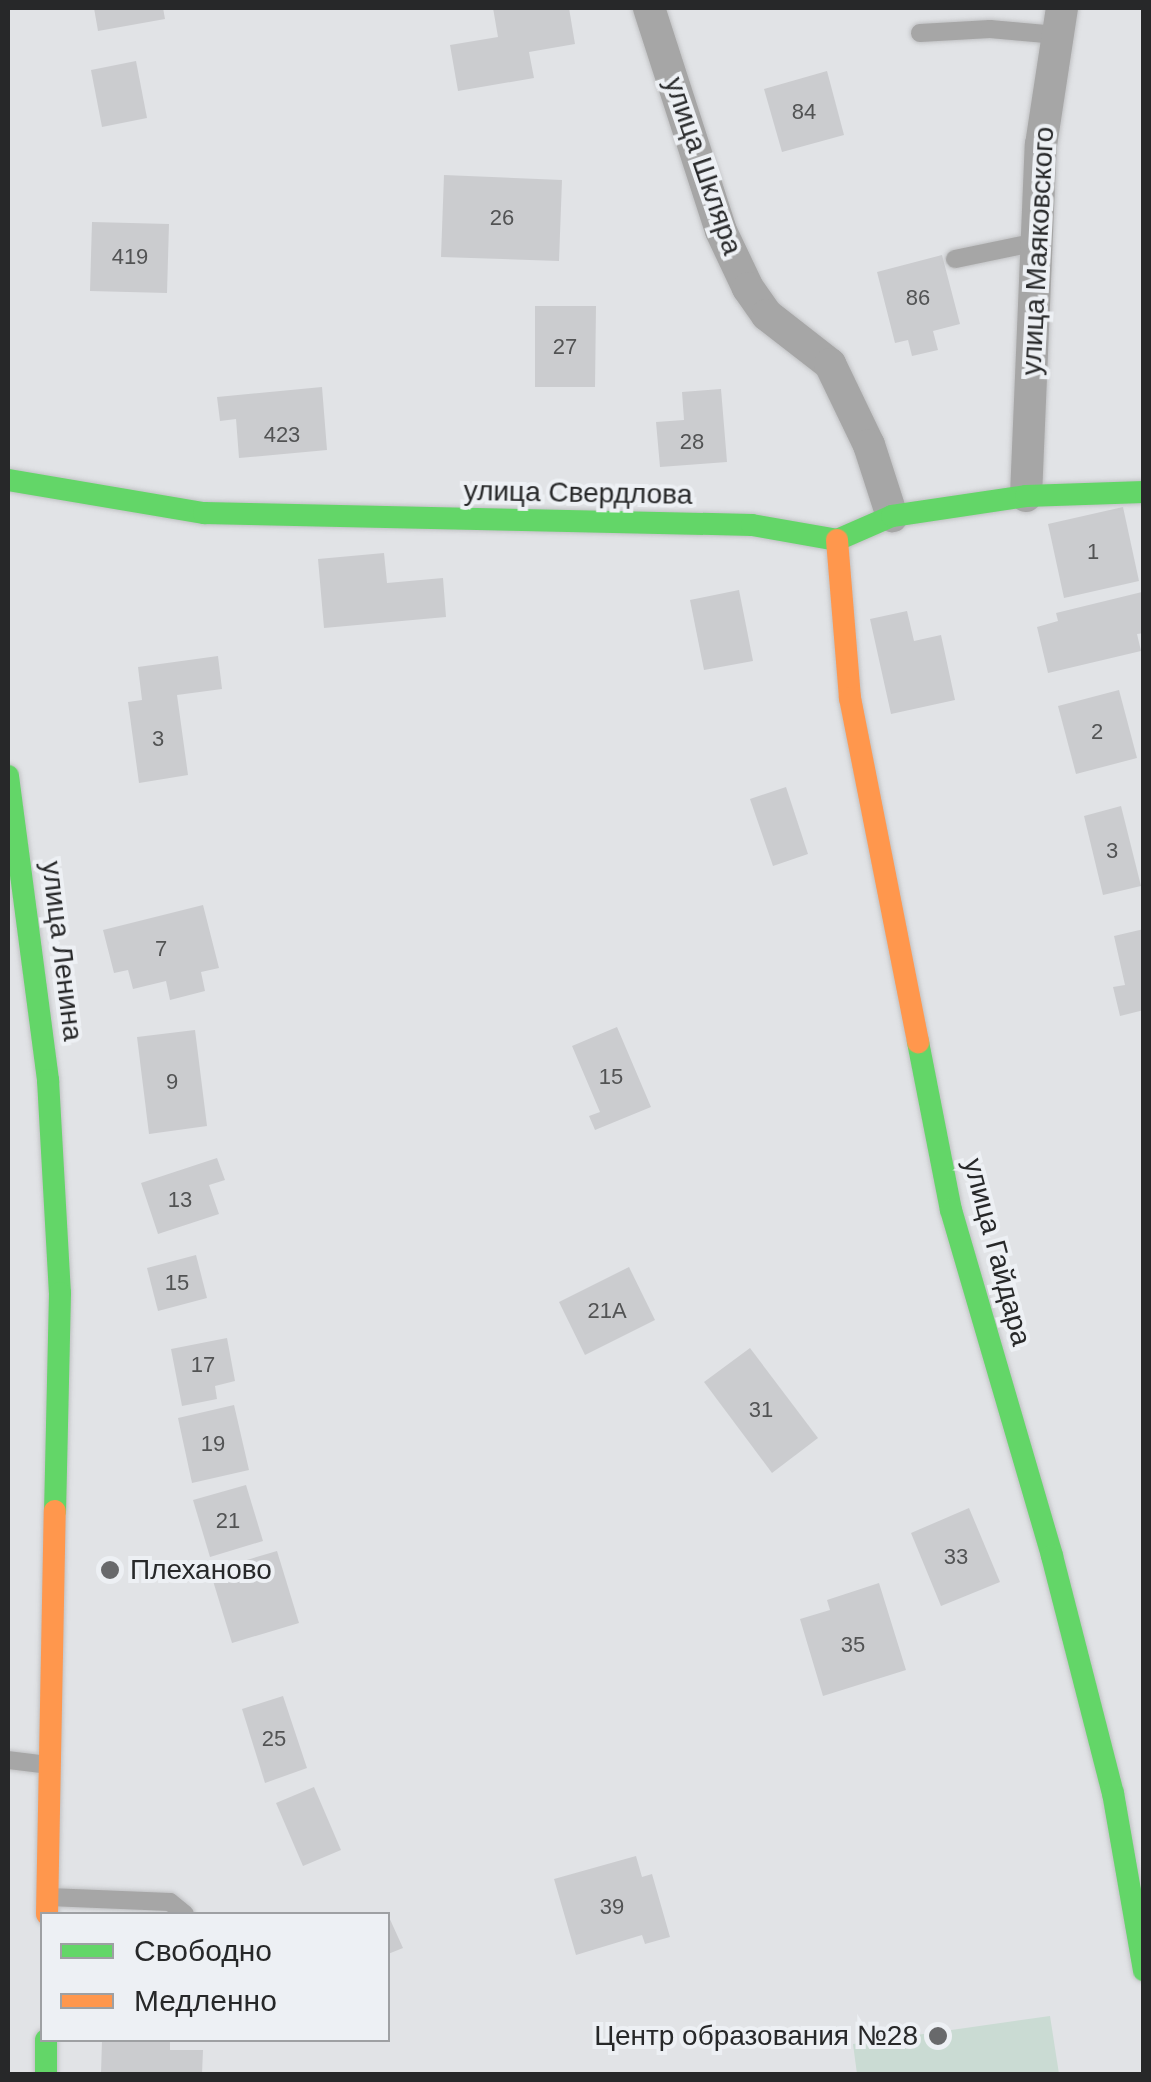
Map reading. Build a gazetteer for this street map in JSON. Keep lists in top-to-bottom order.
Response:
{
  "streets": {
    "street": [
      "улица Шкляра",
      "улица Маяковского",
      "улица Свердлова",
      "улица Ленина",
      "улица Гайдара"
    ]
  },
  "crossings": [
    ["улица Свердлова", "улица Гайдара"]
  ],
  "places": ["Плеханово", "Центр образования №28"],
  "house_numbers": [
    "84",
    "26",
    "419",
    "86",
    "27",
    "423",
    "28",
    "1",
    "2",
    "3",
    "3",
    "7",
    "15",
    "9",
    "13",
    "15",
    "21А",
    "17",
    "31",
    "19",
    "21",
    "33",
    "35",
    "25",
    "39"
  ],
  "legend": ["Свободно", "Медленно"]
}
